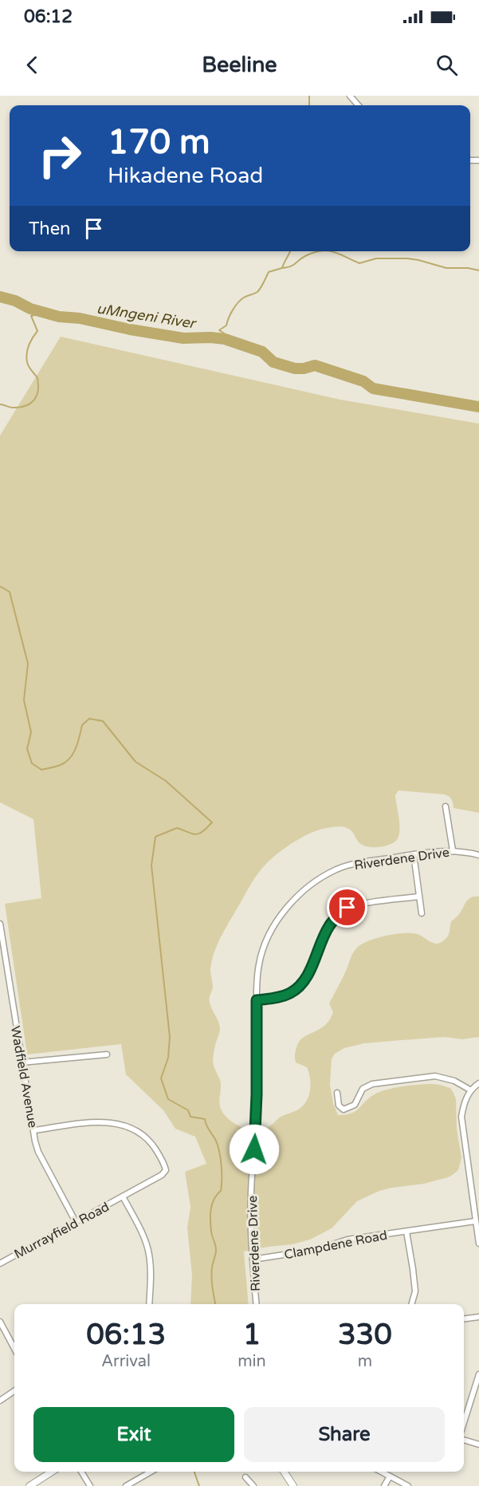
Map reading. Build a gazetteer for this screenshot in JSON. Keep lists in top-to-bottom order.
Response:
{
  "streets": {
    "street": [
      "Riverdene Drive",
      "Wadfield Avenue",
      "Murrayfield Road",
      "Clampdene Road"
    ]
  },
  "crossings": [
    ["Riverdene Drive", "Clampdene Road"],
    ["Wadfield Avenue", "Murrayfield Road"]
  ],
  "water": ["uMngeni River"],
  "page": {
    "status": "06:12",
    "header": "Beeline",
    "turn": ["170 m", "Hikadene Road"],
    "then": "Then",
    "eta": [
      "06:13",
      "Arrival",
      "1",
      "min",
      "330",
      "m"
    ],
    "buttons": ["Exit", "Share"]
  }
}
